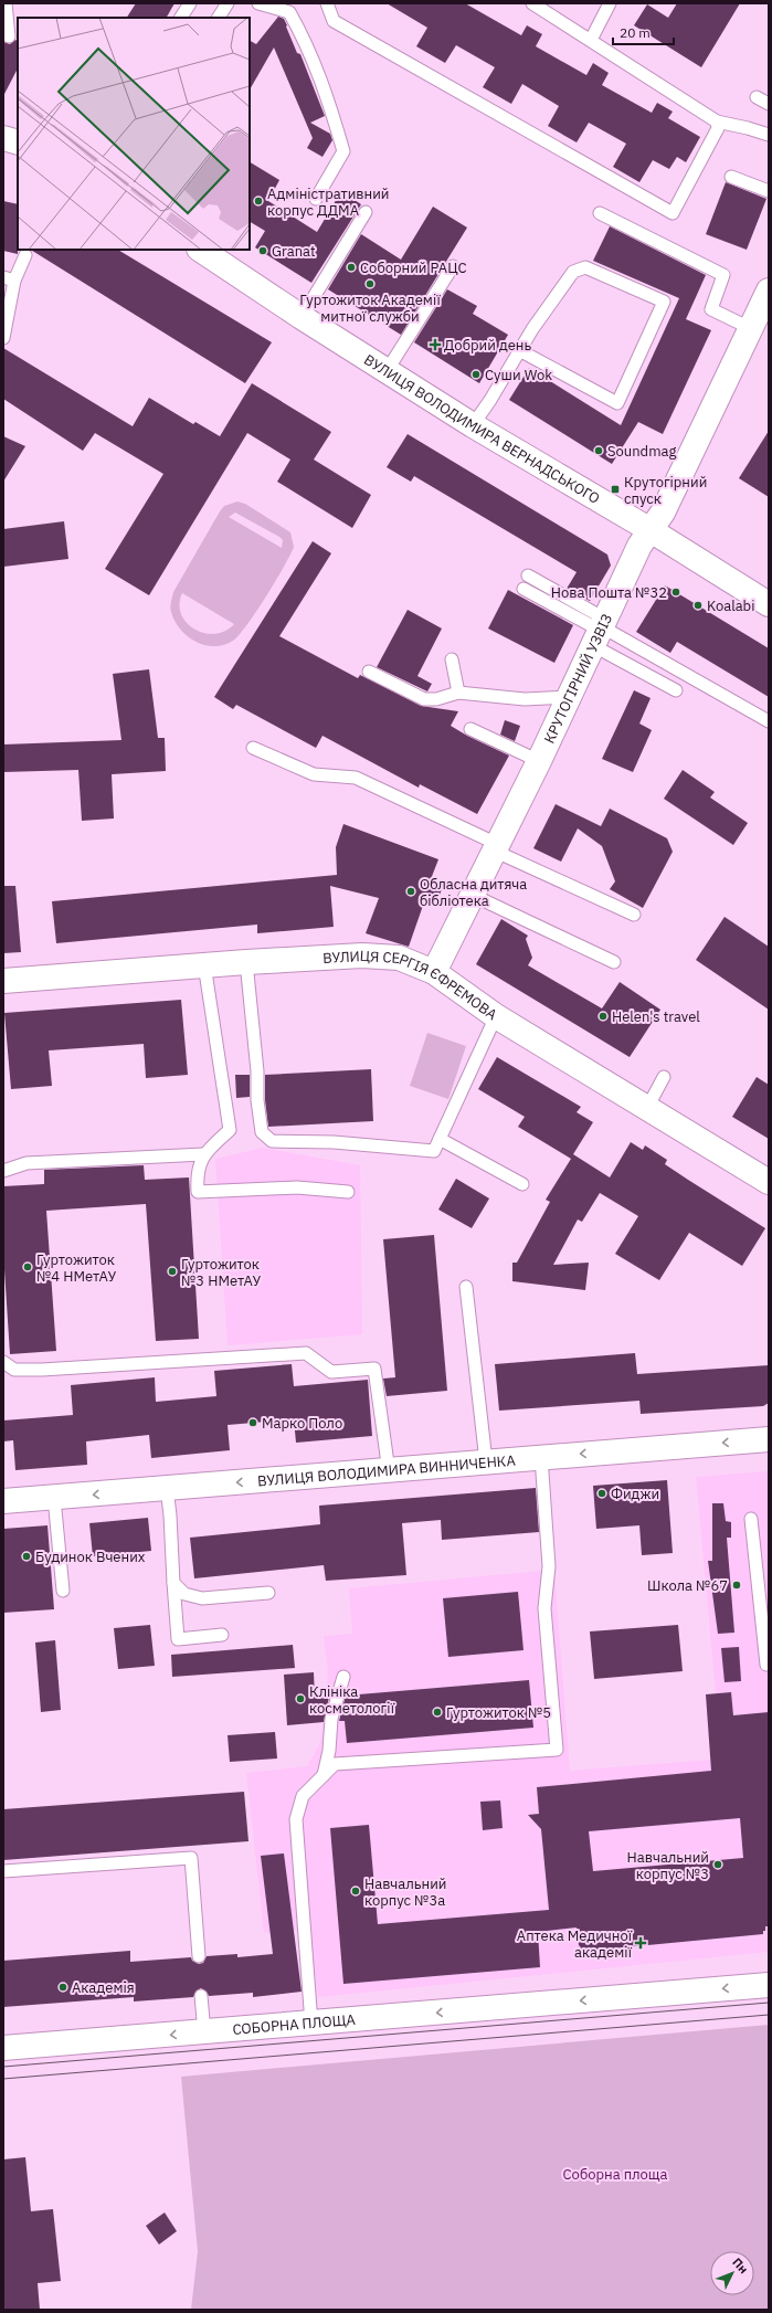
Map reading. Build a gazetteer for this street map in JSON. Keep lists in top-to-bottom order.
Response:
{
  "streets": {
    "street": [
      "ВУЛИЦЯ ВОЛОДИМИРА ВЕРНАДСЬКОГО",
      "КРУТОГІРНИЙ УЗВІЗ",
      "ВУЛИЦЯ СЕРГІЯ ЄФРЕМОВА",
      "ВУЛИЦЯ ВОЛОДИМИРА ВИННИЧЕНКА",
      "СОБОРНА ПЛОЩА"
    ]
  },
  "crossings": [
    ["ВУЛИЦЯ ВОЛОДИМИРА ВЕРНАДСЬКОГО", "КРУТОГІРНИЙ УЗВІЗ"],
    ["КРУТОГІРНИЙ УЗВІЗ", "ВУЛИЦЯ СЕРГІЯ ЄФРЕМОВА"]
  ],
  "one_way": ["ВУЛИЦЯ ВОЛОДИМИРА ВИННИЧЕНКА", "СОБОРНА ПЛОЩА"],
  "parks": ["Соборна площа"],
  "places": {
    "other": [
      "Адміністративний корпус ДДМА",
      "Granat",
      "Соборний РАЦС",
      "Гуртожиток Академії митної служби",
      "Суши Wok",
      "Soundmag",
      "Нова Пошта №32",
      "Koalabi",
      "Обласна дитяча бібліотека",
      "Helen's travel",
      "Гуртожиток №4 НМетАУ",
      "Гуртожиток №3 НМетАУ",
      "Марко Поло",
      "Фиджи",
      "Будинок Вчених",
      "Школа №67",
      "Клініка косметології",
      "Гуртожиток №5",
      "Навчальний корпус №3",
      "Навчальний корпус №3а",
      "Академія"
    ],
    "health": ["Добрий день", "Аптека Медичної академії"],
    "transit": ["Крутогірний спуск"]
  },
  "scale_bar": "20 m",
  "north": "top right"
}
